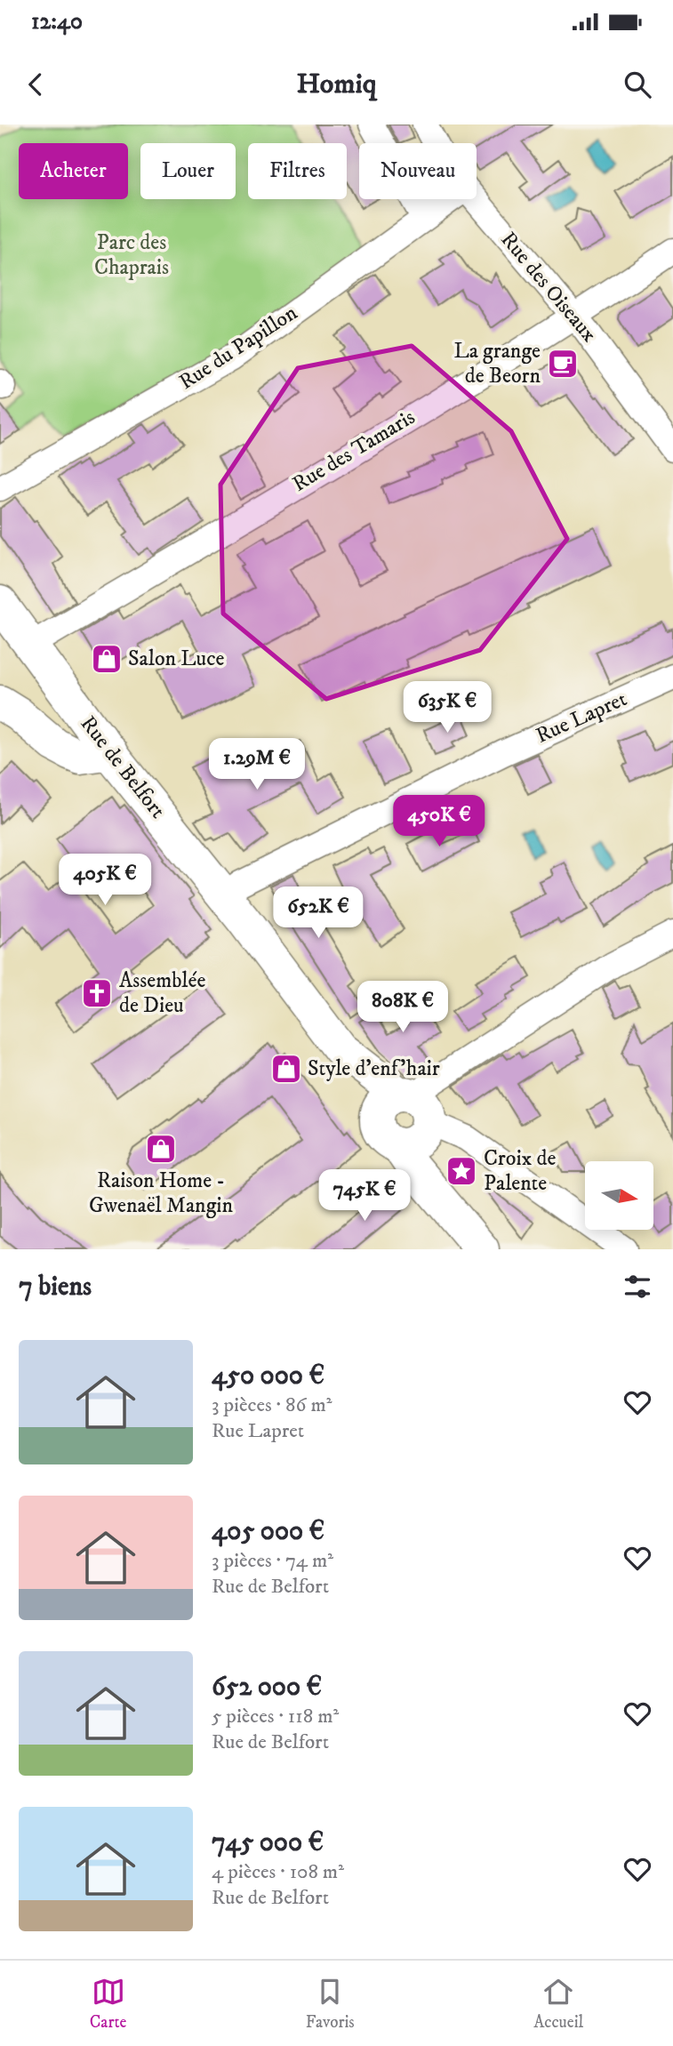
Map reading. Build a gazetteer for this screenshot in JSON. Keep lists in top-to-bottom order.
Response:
{
  "streets": {
    "main road": ["Rue de Belfort"],
    "street": [
      "Rue des Oiseaux",
      "Rue du Papillon",
      "Rue des Tamaris",
      "Rue Lapret"
    ]
  },
  "crossings": [
    ["Rue des Oiseaux", "Rue des Tamaris"],
    ["Rue des Tamaris", "Rue de Belfort"],
    ["Rue Lapret", "Rue de Belfort"]
  ],
  "parks": ["Parc des Chaprais"],
  "places": {
    "cafe": ["La grange de Beorn"],
    "shop": ["Salon Luce", "Style d'enf'hair", "Raison Home - Gwenaël Mangin"],
    "church": ["Assemblée de Dieu"],
    "place": ["Croix de Palente"]
  },
  "north": "right",
  "page": {
    "status": "12:40",
    "header": "Homiq",
    "chip": [
      "Acheter",
      "Louer",
      "Filtres",
      "Nouveau"
    ],
    "price": [
      "635K €",
      "1.29M €",
      "450K €",
      "405K €",
      "652K €",
      "808K €",
      "745K €"
    ],
    "heading": "7 biens",
    "list": [
      {
        "name": "450 000 €",
        "note": "3 pièces · 86 m² · Rue Lapret"
      },
      {
        "name": "405 000 €",
        "note": "3 pièces · 74 m² · Rue de Belfort"
      },
      {
        "name": "652 000 €",
        "note": "5 pièces · 118 m² · Rue de Belfort"
      },
      {
        "name": "745 000 €",
        "note": "4 pièces · 108 m² · Rue de Belfort"
      }
    ],
    "tabs": ["Carte", "Favoris", "Accueil"]
  }
}
